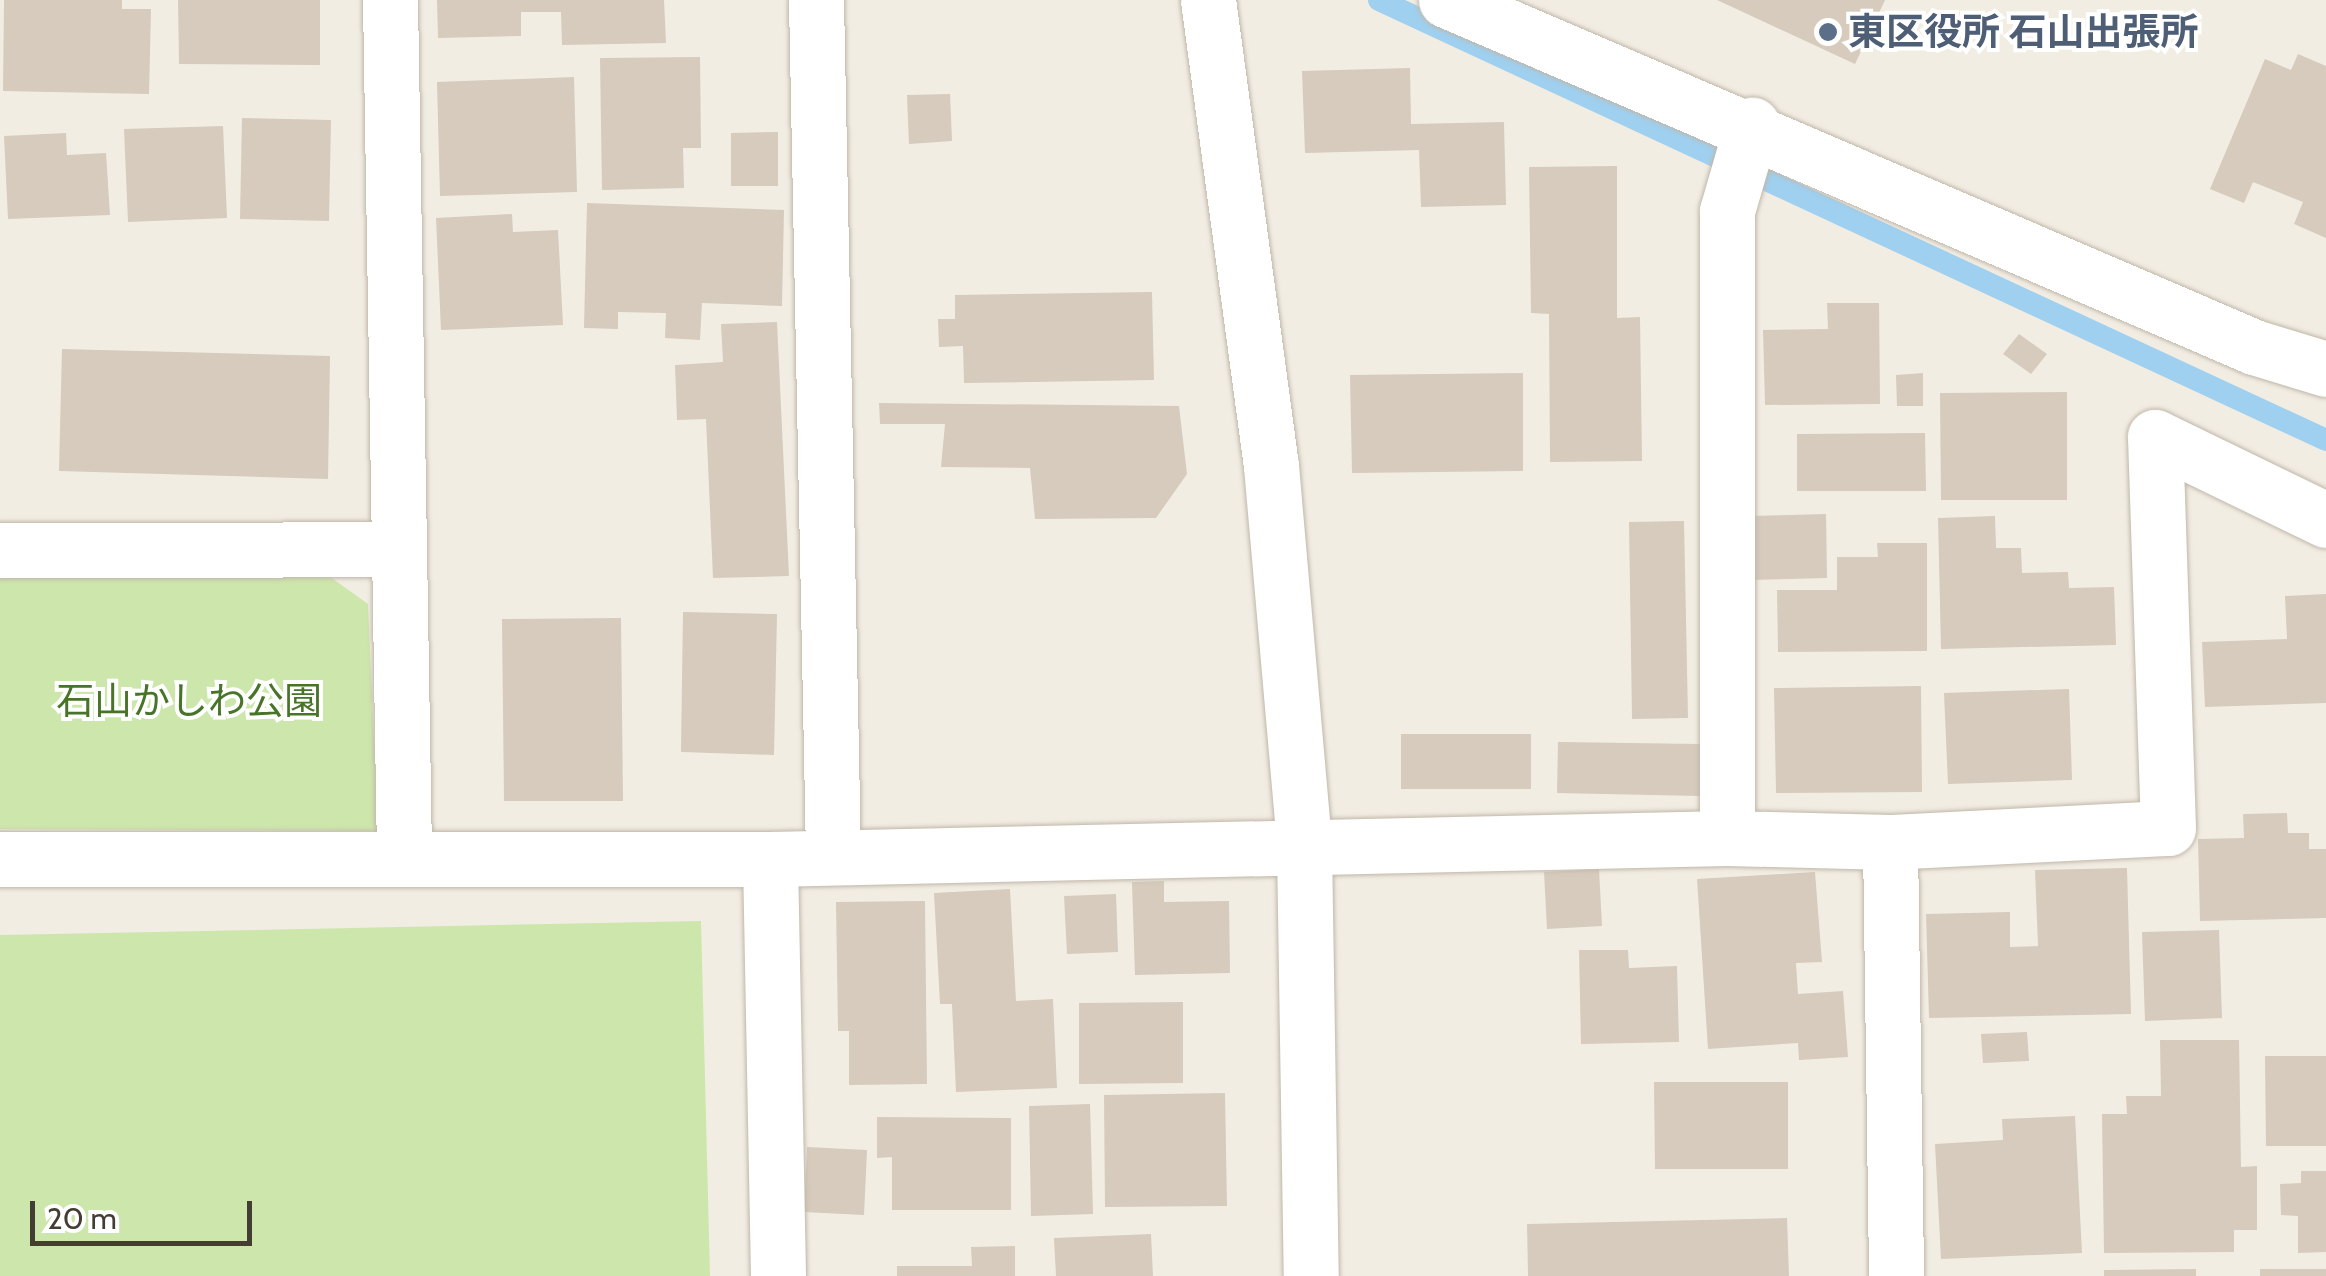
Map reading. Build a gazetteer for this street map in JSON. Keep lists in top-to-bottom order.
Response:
{
  "parks": ["石山かしわ公園"],
  "places": ["東区役所 石山出張所"],
  "scale_bar": "20 m"
}
